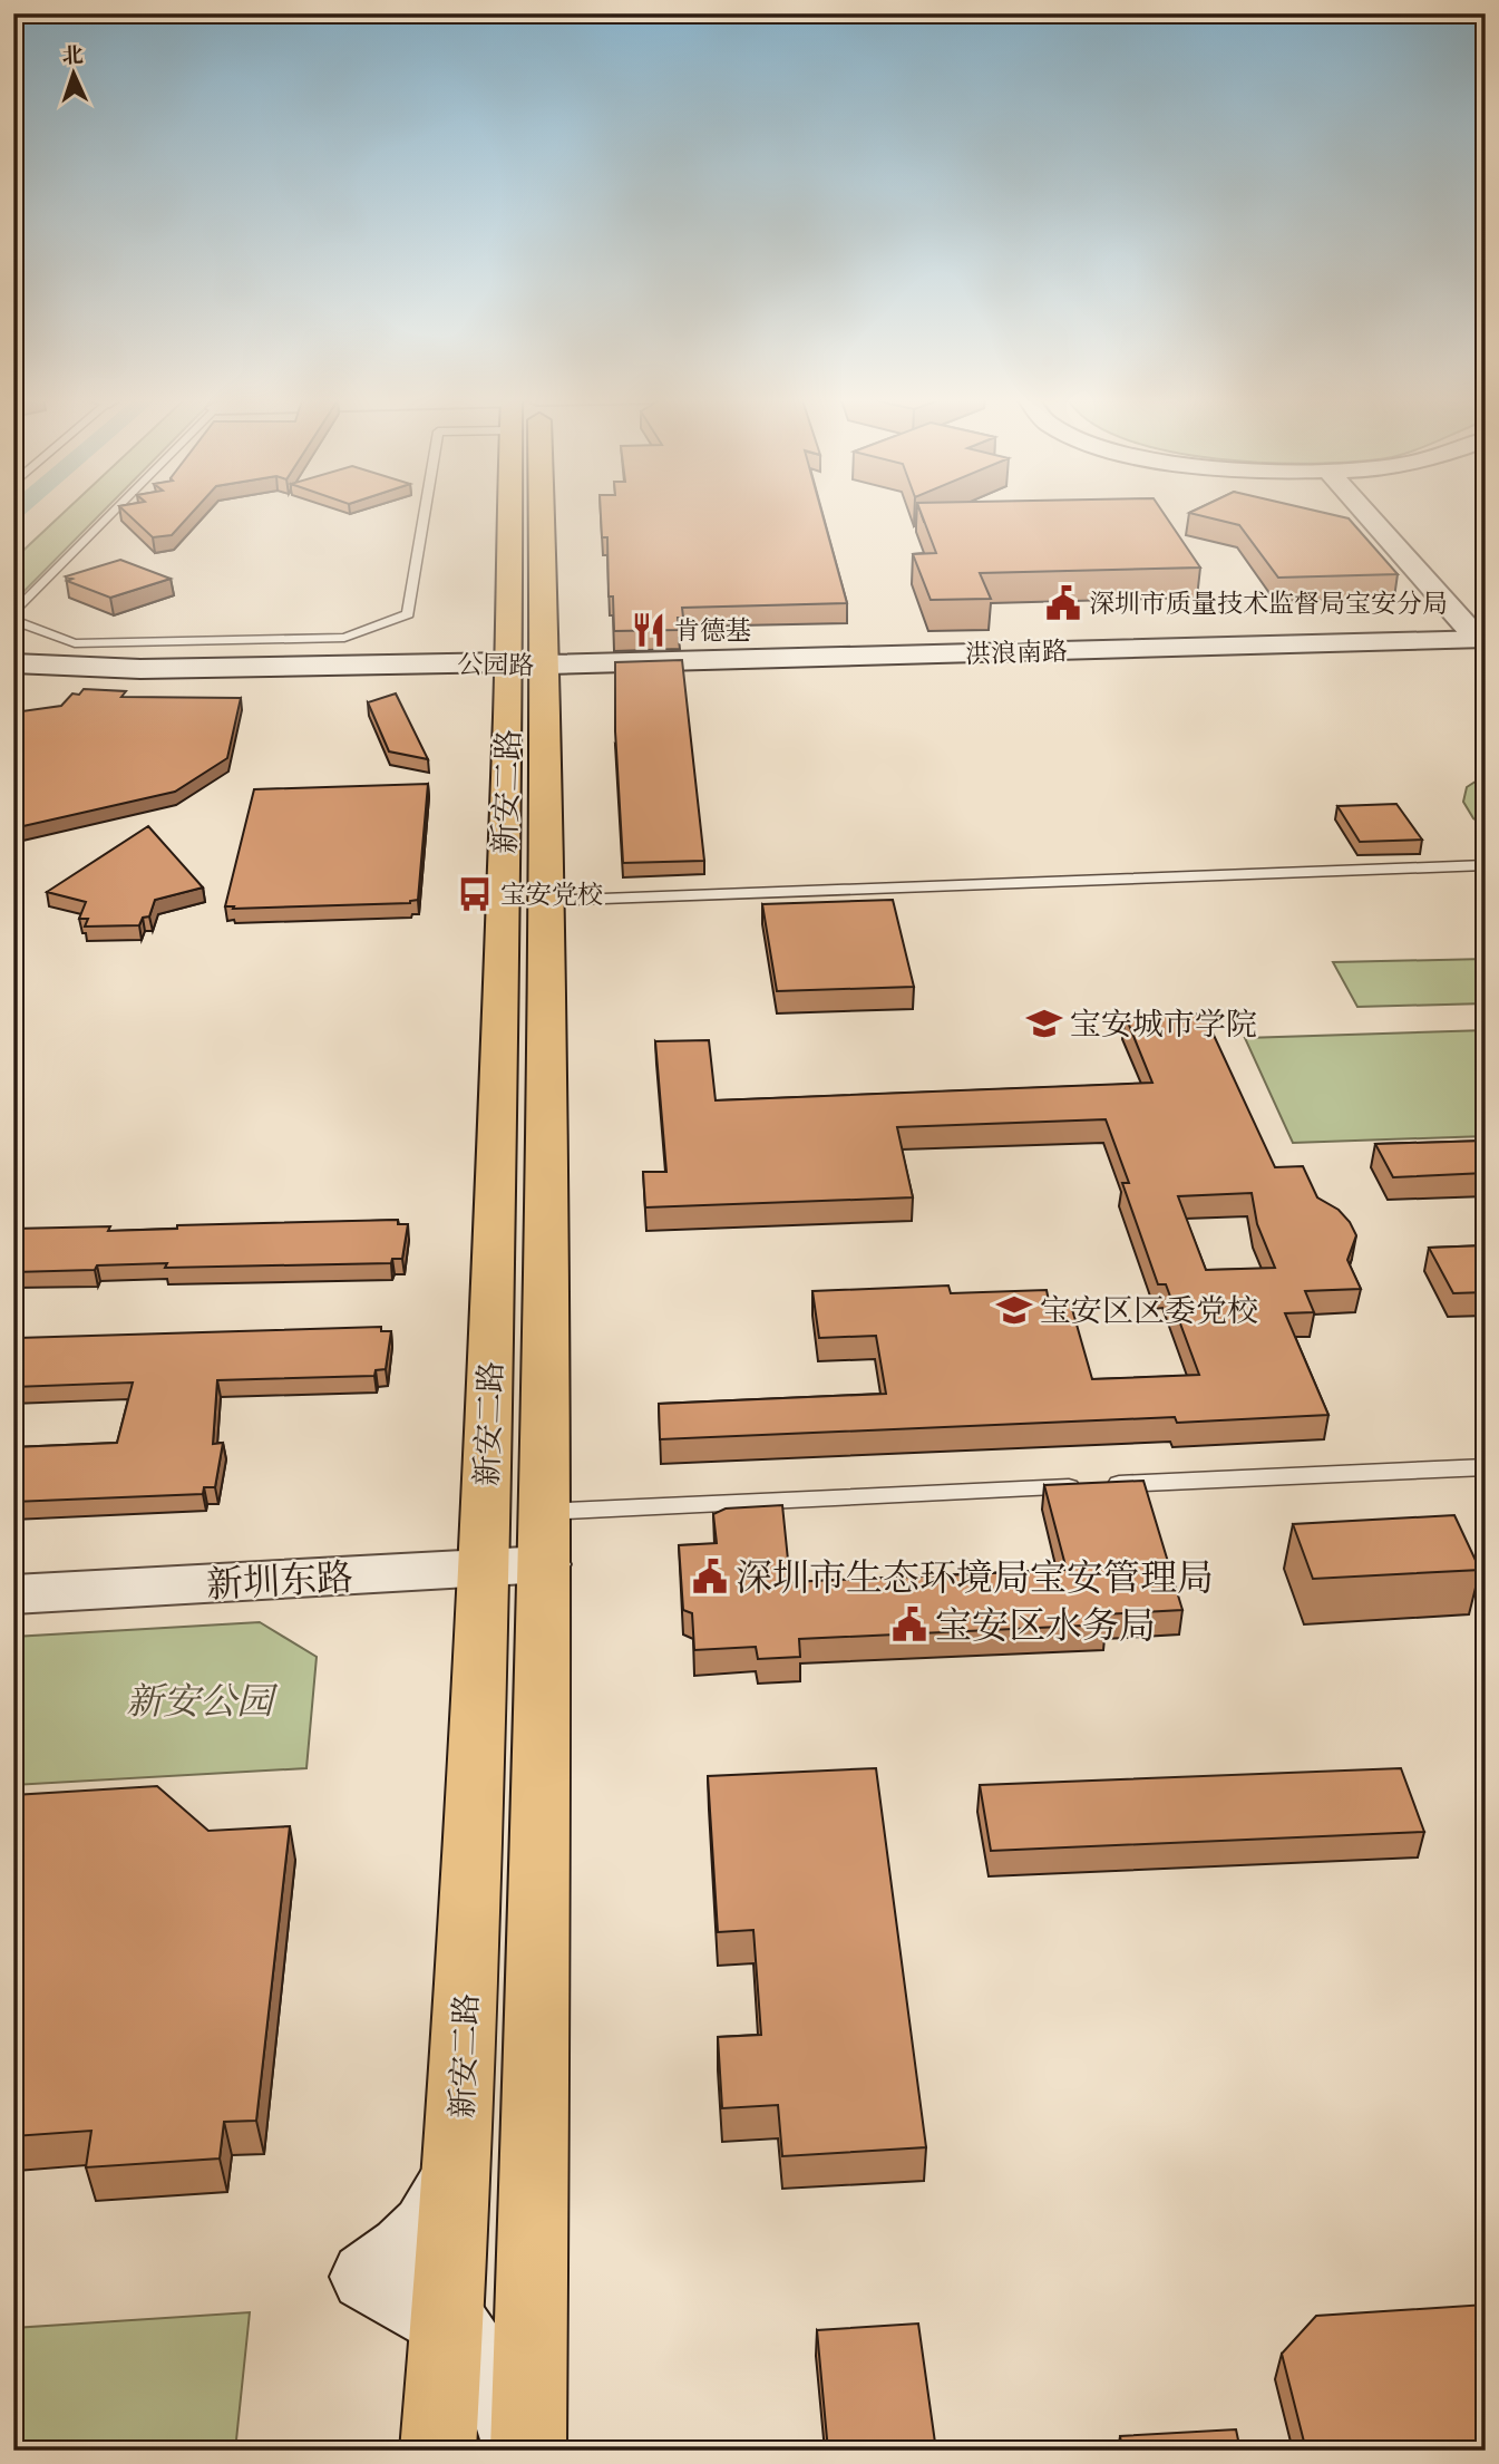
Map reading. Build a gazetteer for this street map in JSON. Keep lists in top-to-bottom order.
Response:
{
  "streets": {
    "main road": [
      "洪浪南路",
      "公园路",
      "新安二路",
      "新圳东路"
    ]
  },
  "crossings": [
    ["洪浪南路", "公园路"],
    ["洪浪南路", "新安二路"],
    ["公园路", "新安二路"],
    ["新安二路", "新圳东路"]
  ],
  "parks": ["新安公园"],
  "places": {
    "public building": ["深圳市质量技术监督局宝安分局", "深圳市生态环境局宝安管理局", "宝安区水务局"],
    "restaurant": ["肯德基"],
    "bus stop": ["宝安党校"],
    "school or university": ["宝安城市学院", "宝安区区委党校"]
  },
  "north": "top"
}
